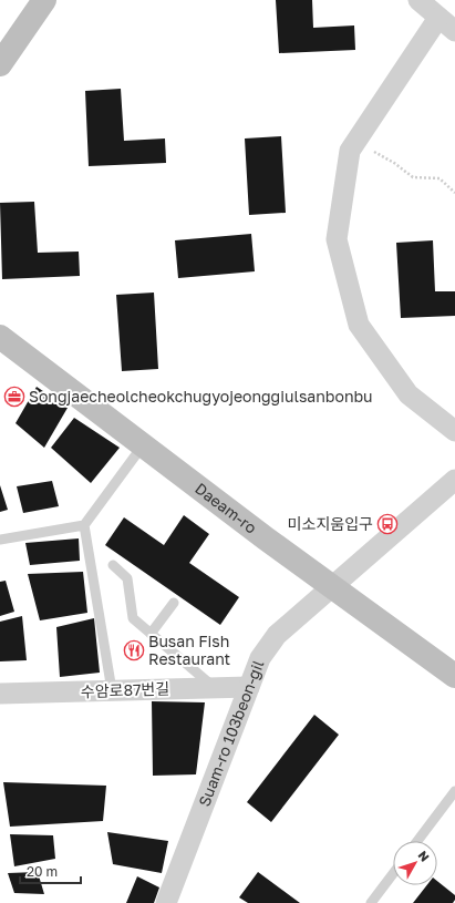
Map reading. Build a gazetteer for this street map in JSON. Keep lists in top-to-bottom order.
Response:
{
  "streets": {
    "street": ["Daeam-ro", "수암로87번길", "Suam-ro 103beon-gil"]
  },
  "crossings": [
    ["Daeam-ro", "Suam-ro 103beon-gil"],
    ["수암로87번길", "Suam-ro 103beon-gil"]
  ],
  "places": {
    "office": ["Songjaecheolcheokchugyojeonggiulsanbonbu"],
    "bus stop": ["미소지움입구"],
    "restaurant": ["Busan Fish Restaurant"]
  },
  "scale_bar": "20 m",
  "north": "top right"
}
